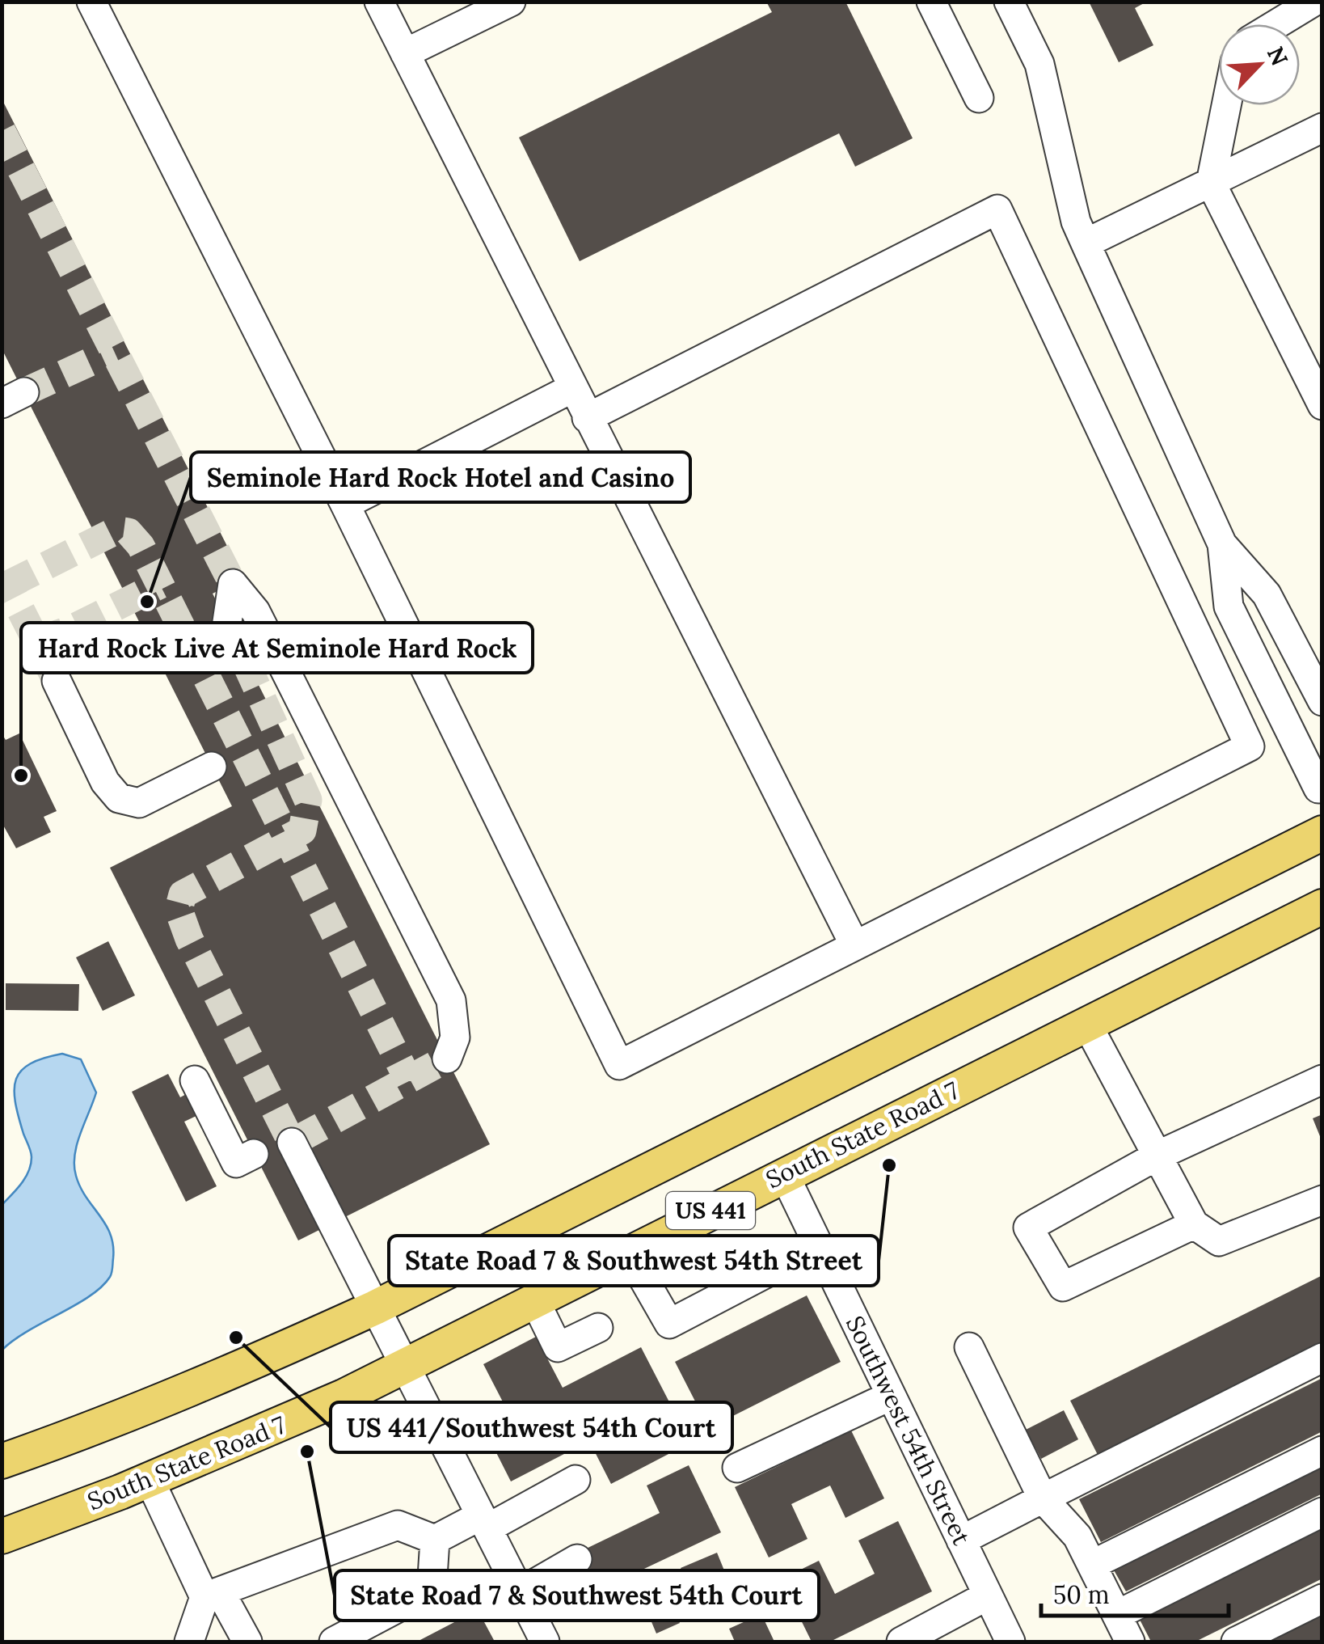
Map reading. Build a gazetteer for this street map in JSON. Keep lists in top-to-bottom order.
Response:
{
  "streets": {
    "main road": ["South State Road 7", "US 441"],
    "street": ["Southwest 54th Street"]
  },
  "crossings": [
    ["South State Road 7", "Southwest 54th Street"]
  ],
  "places": [
    "Seminole Hard Rock Hotel and Casino",
    "Hard Rock Live At Seminole Hard Rock",
    "State Road 7 & Southwest 54th Street",
    "US 441/Southwest 54th Court",
    "State Road 7 & Southwest 54th Court"
  ],
  "scale_bar": "50 m",
  "north": "top right"
}
